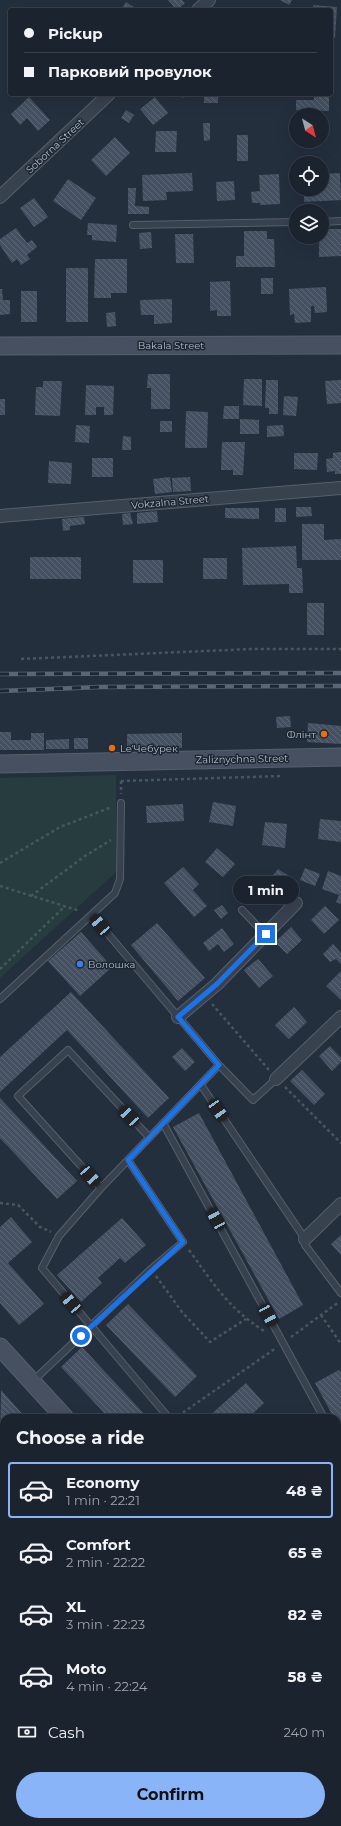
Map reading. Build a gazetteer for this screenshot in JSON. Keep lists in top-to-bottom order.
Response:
{
  "streets": {
    "street": [
      "Soborna Street",
      "Bakala Street",
      "Vokzalna Street",
      "Zaliznychna Street"
    ]
  },
  "places": ["Флінт", "Le'Чебурек", "Волошка"],
  "north": "bottom right",
  "page": {
    "banner": ["Pickup", "Парковий провулок"],
    "bubble": "1 min",
    "heading": "Choose a ride",
    "list": [
      {
        "name": "Economy",
        "note": "1 min · 22:21",
        "value": "48 ₴"
      },
      {
        "name": "Comfort",
        "note": "2 min · 22:22",
        "value": "65 ₴"
      },
      {
        "name": "XL",
        "note": "3 min · 22:23",
        "value": "82 ₴"
      },
      {
        "name": "Moto",
        "note": "4 min · 22:24",
        "value": "58 ₴"
      }
    ],
    "pay": ["Cash", "240 m"],
    "buttons": "Confirm"
  }
}
